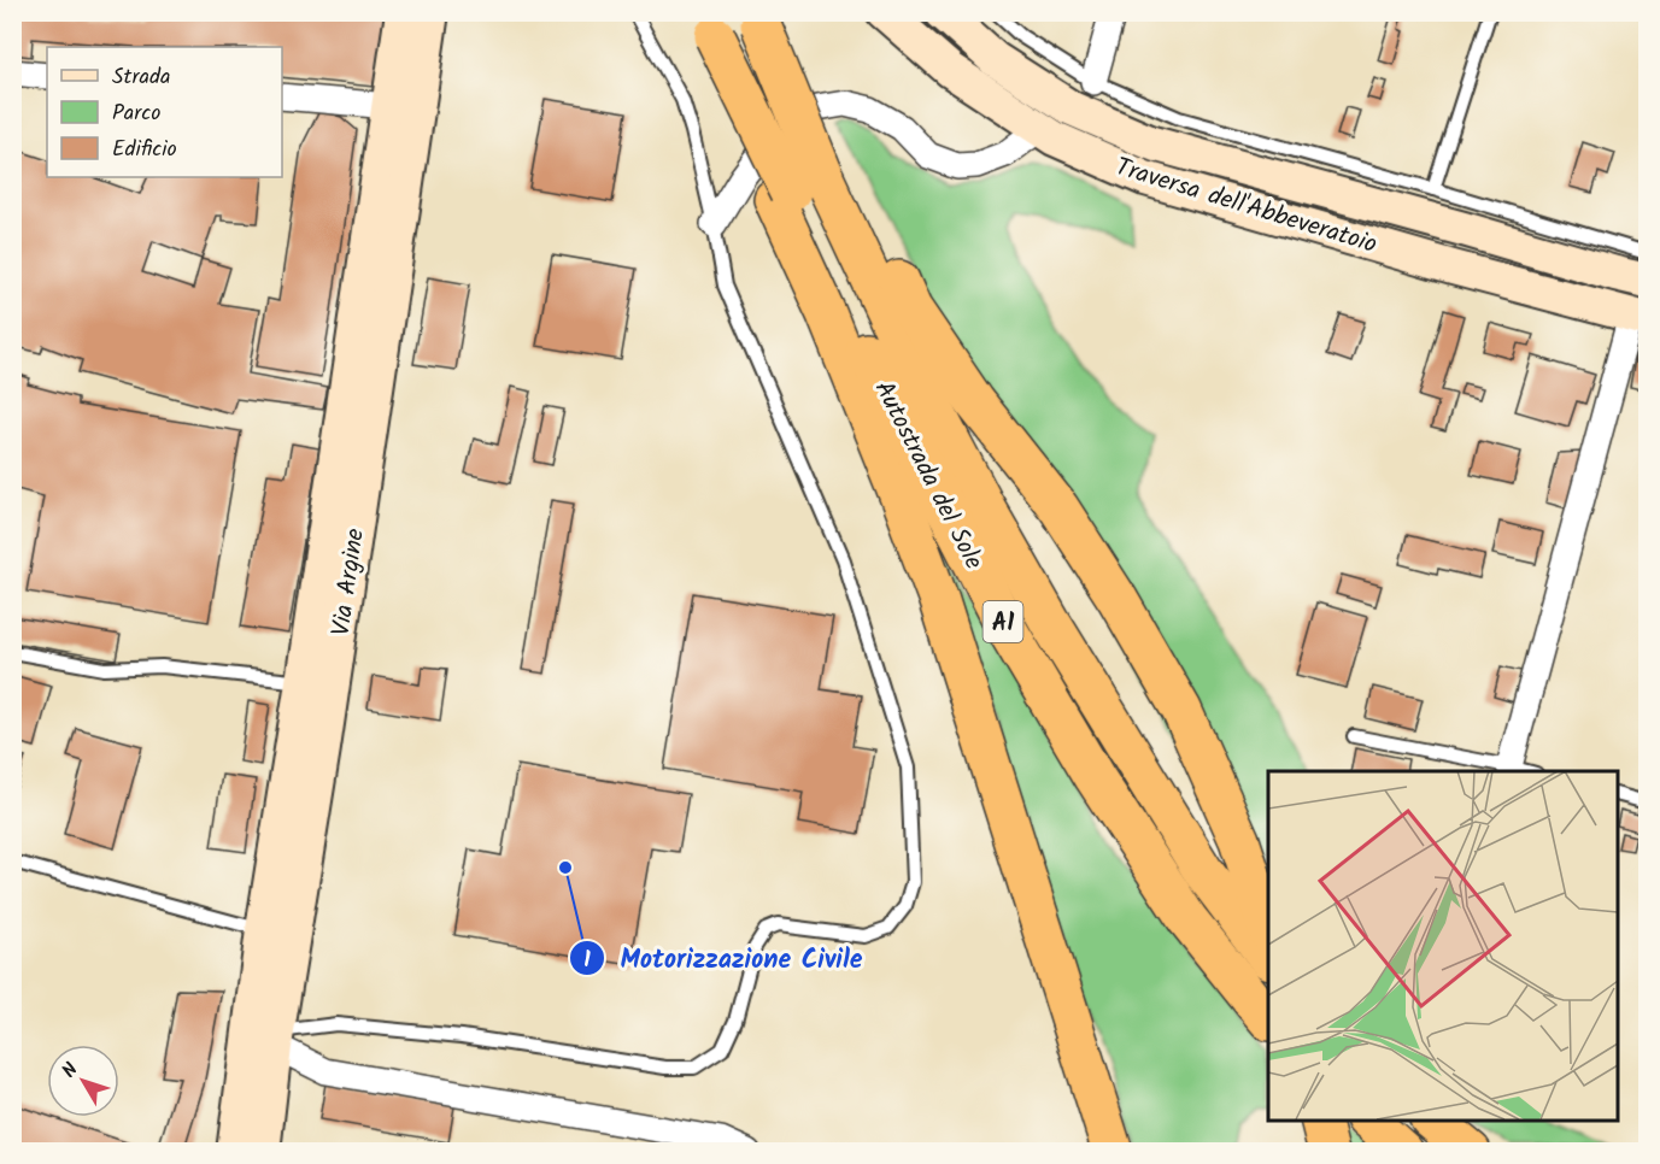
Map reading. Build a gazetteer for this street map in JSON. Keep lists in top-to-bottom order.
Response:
{
  "streets": {
    "highway": ["Autostrada del Sole", "A1"],
    "street": ["Traversa dell'Abbeveratoio", "Via Argine"]
  },
  "places": ["Motorizzazione Civile"],
  "legend": ["Strada", "Parco", "Edificio"],
  "north": "top left"
}
